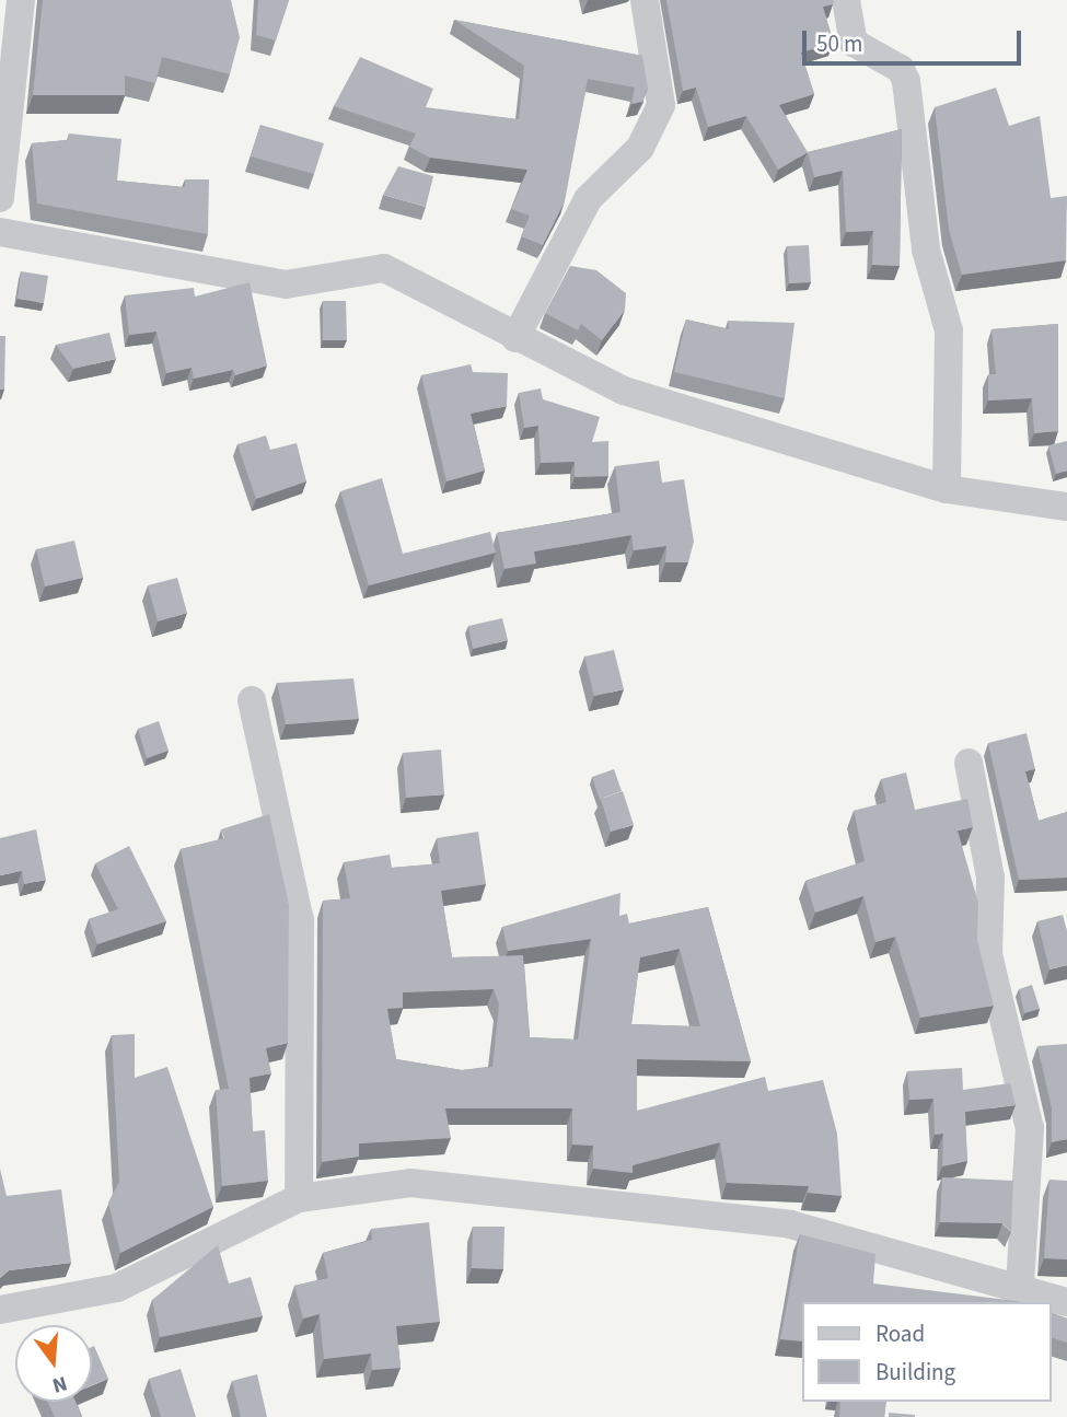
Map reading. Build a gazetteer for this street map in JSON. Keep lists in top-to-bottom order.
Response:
{
  "legend": ["Road", "Building"],
  "scale_bar": "50 m",
  "north": "bottom"
}
